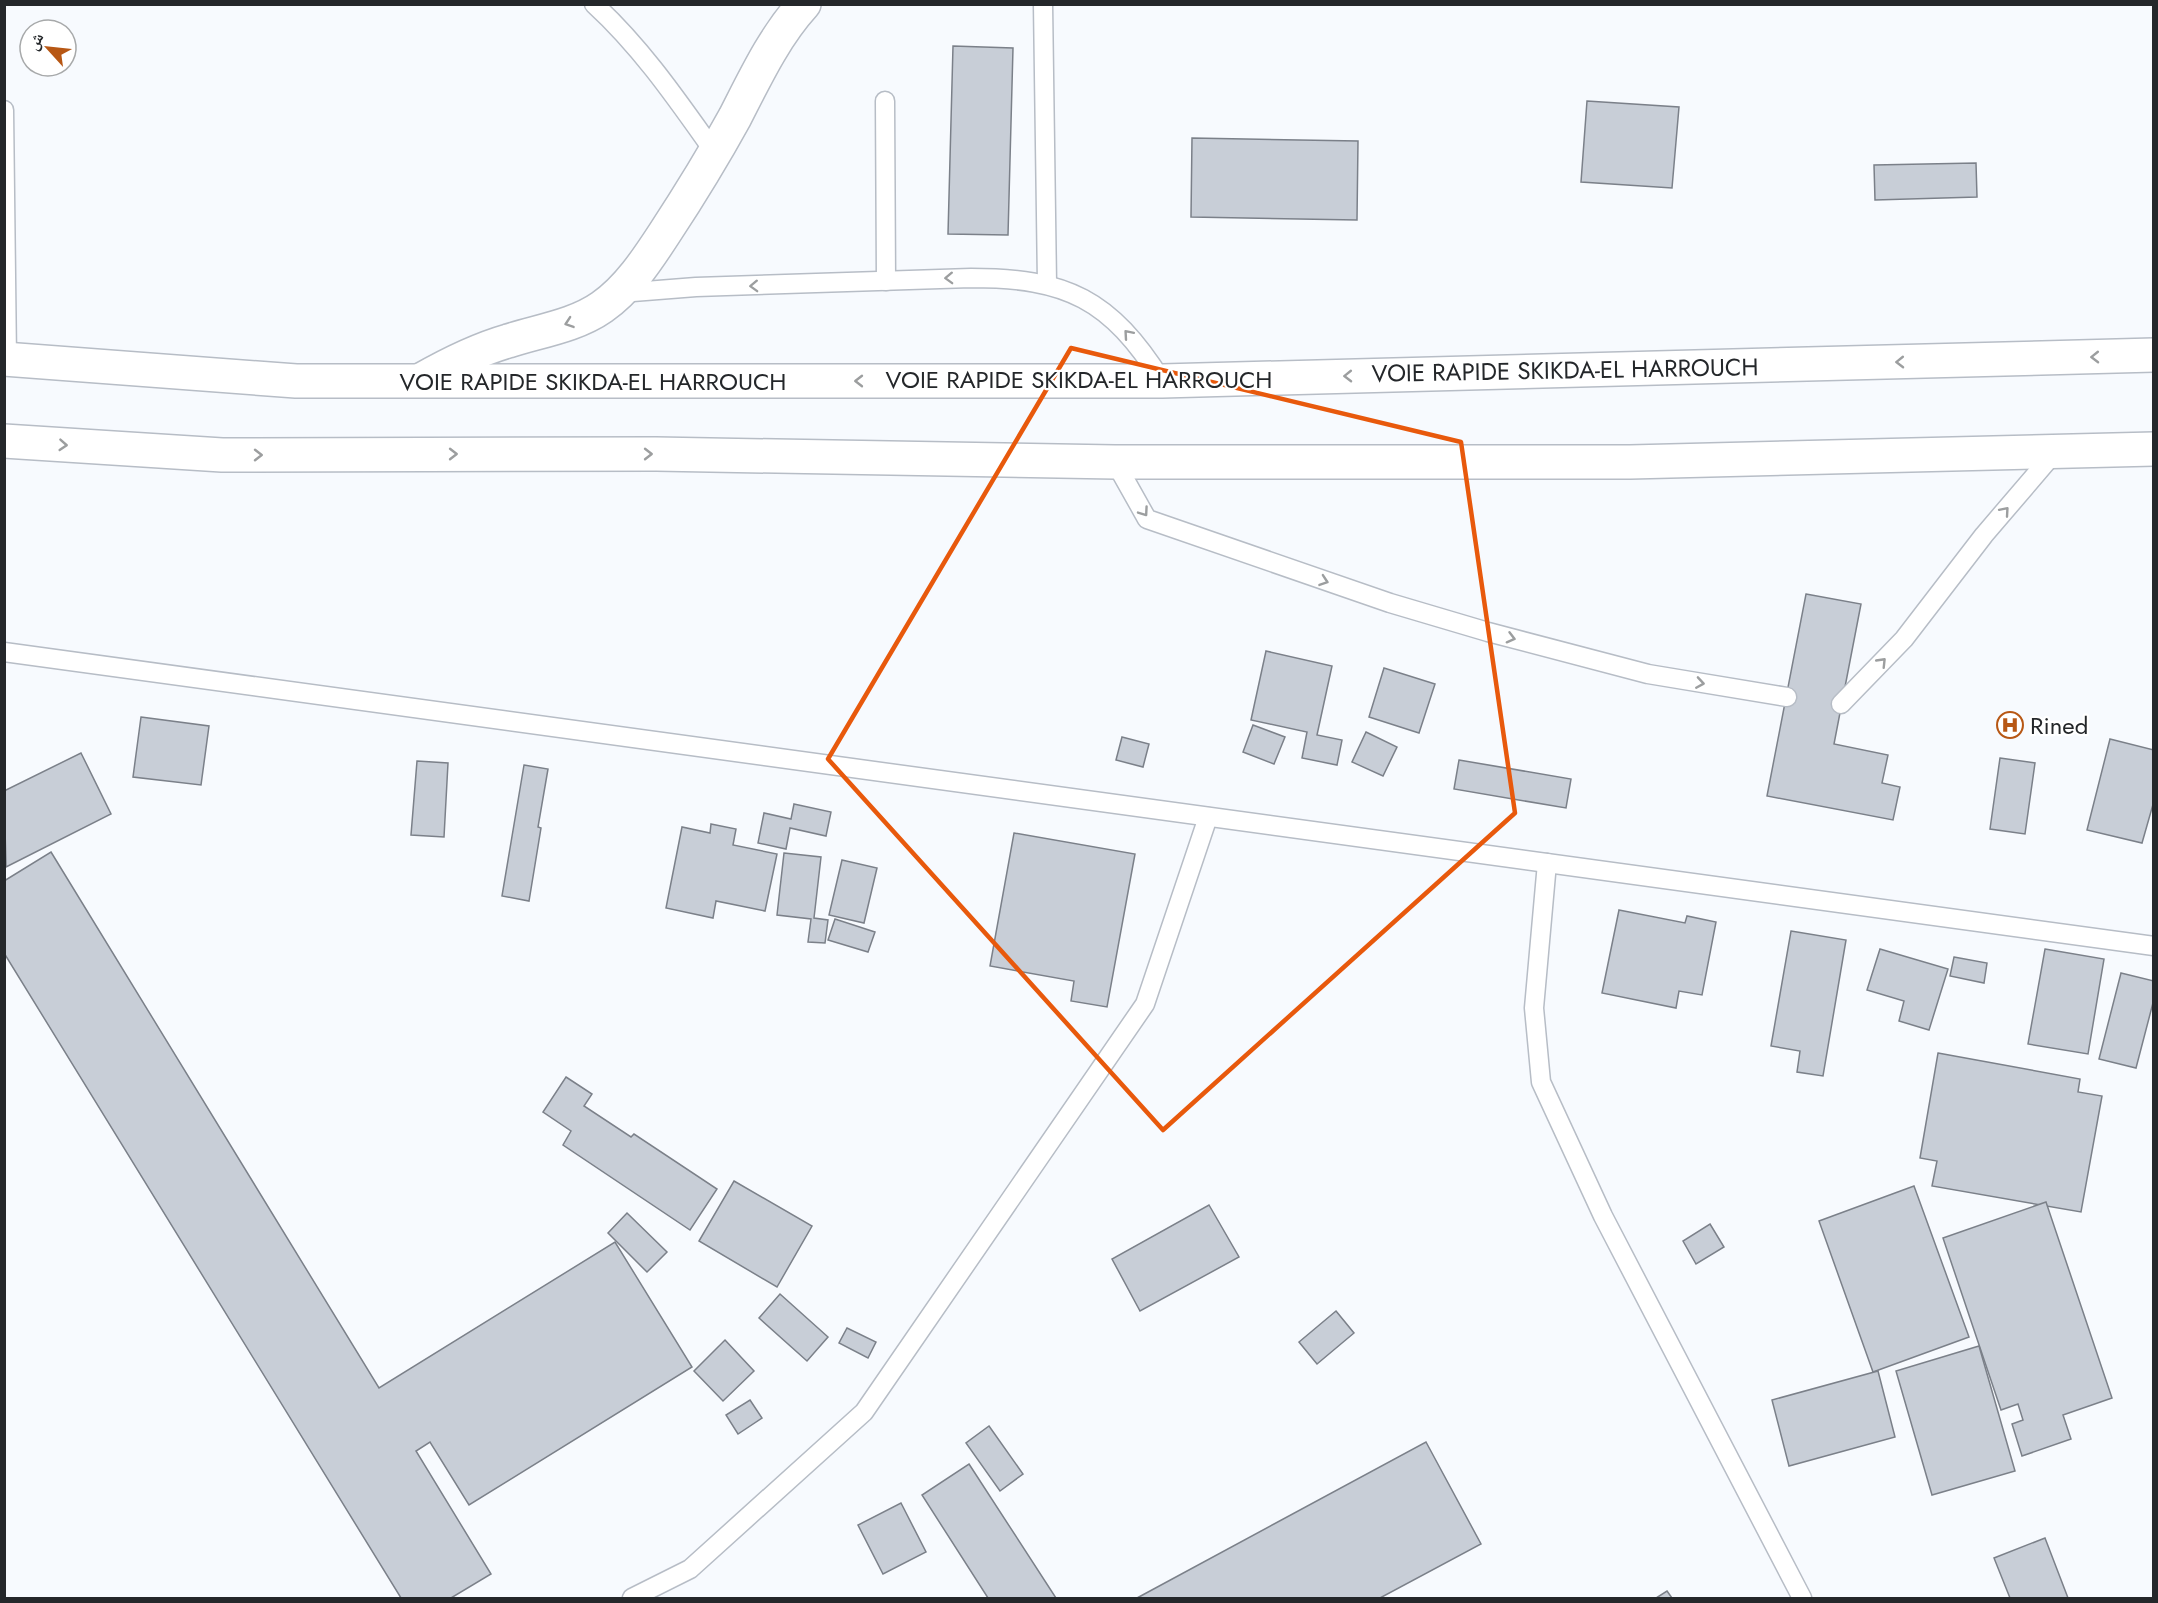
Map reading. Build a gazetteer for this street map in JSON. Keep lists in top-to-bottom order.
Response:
{
  "streets": {
    "highway": ["VOIE RAPIDE SKIKDA-EL HARROUCH"]
  },
  "places": {
    "hospital": ["Rined"]
  },
  "north": "top left"
}
